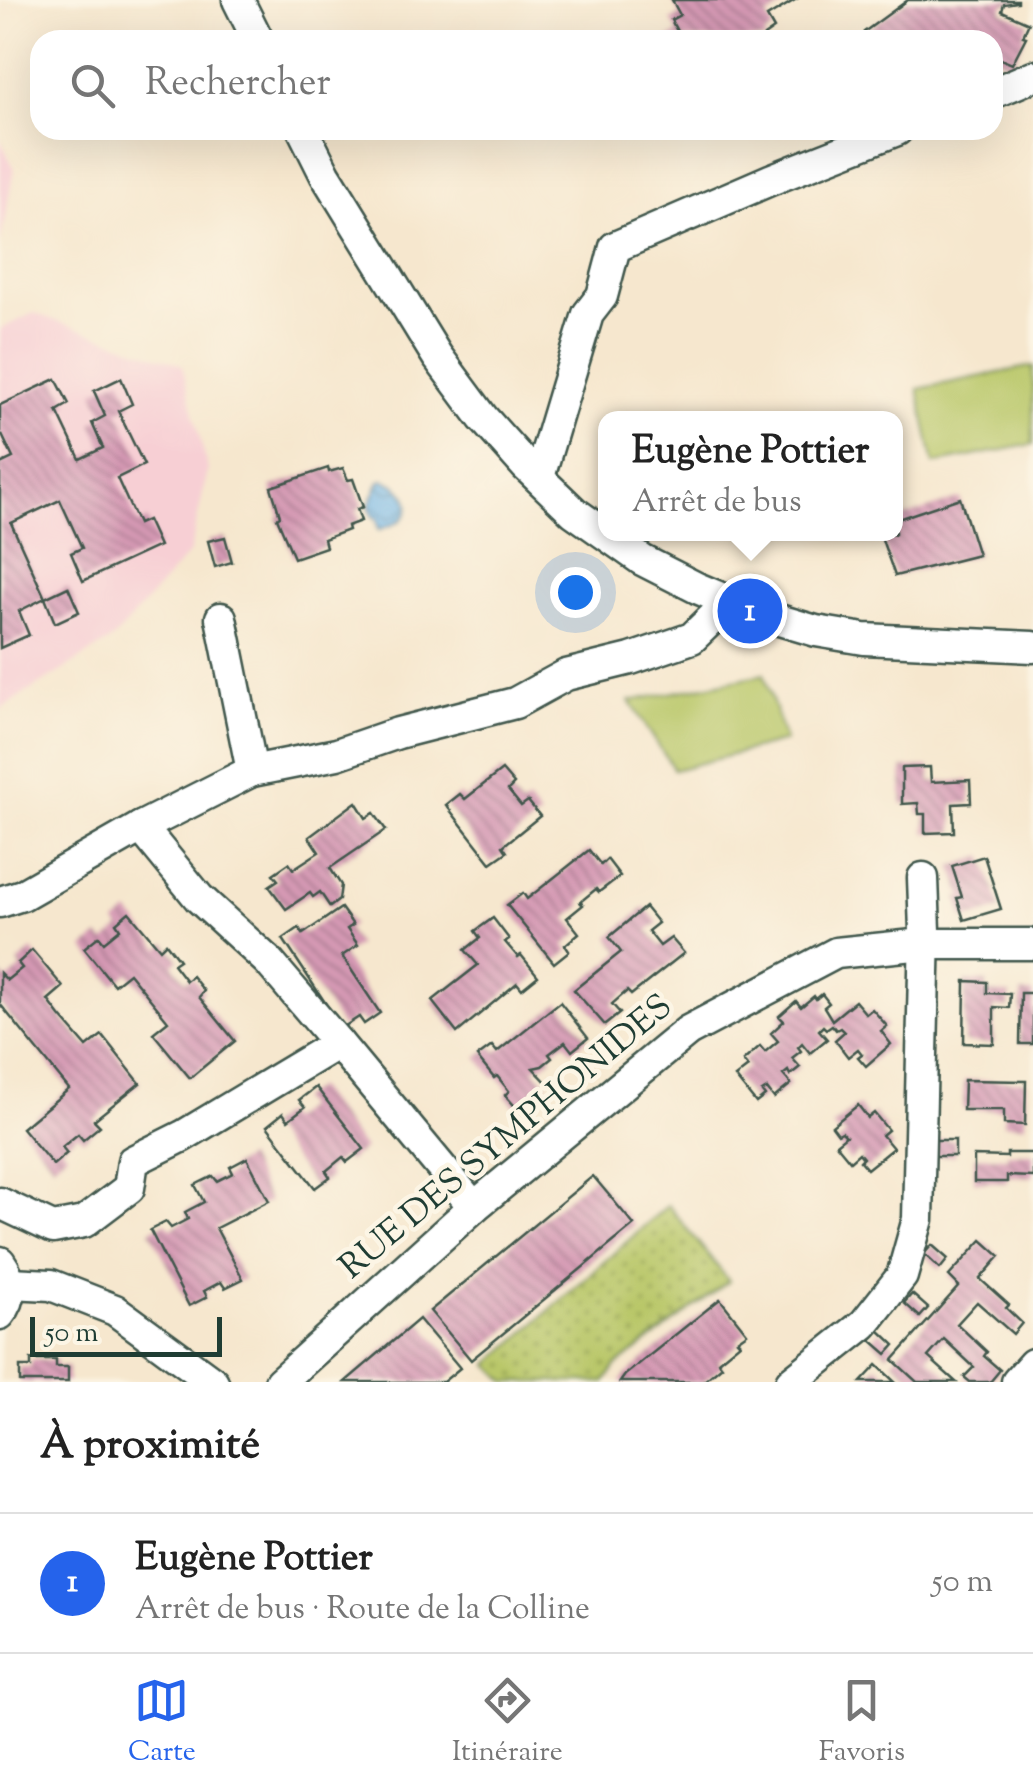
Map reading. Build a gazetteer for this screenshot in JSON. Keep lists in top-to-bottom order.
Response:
{
  "streets": {
    "street": ["RUE DES SYMPHONIDES"]
  },
  "scale_bar": "50 m",
  "page": {
    "search": "Rechercher",
    "popup": ["Eugène Pottier", "Arrêt de bus"],
    "pins": "1",
    "scale": "50 m",
    "heading": "À proximité",
    "list": [
      {
        "mark": "1",
        "name": "Eugène Pottier",
        "note": "Arrêt de bus · Route de la Colline",
        "value": "50 m"
      }
    ],
    "nav": ["Carte", "Itinéraire", "Favoris"]
  }
}
